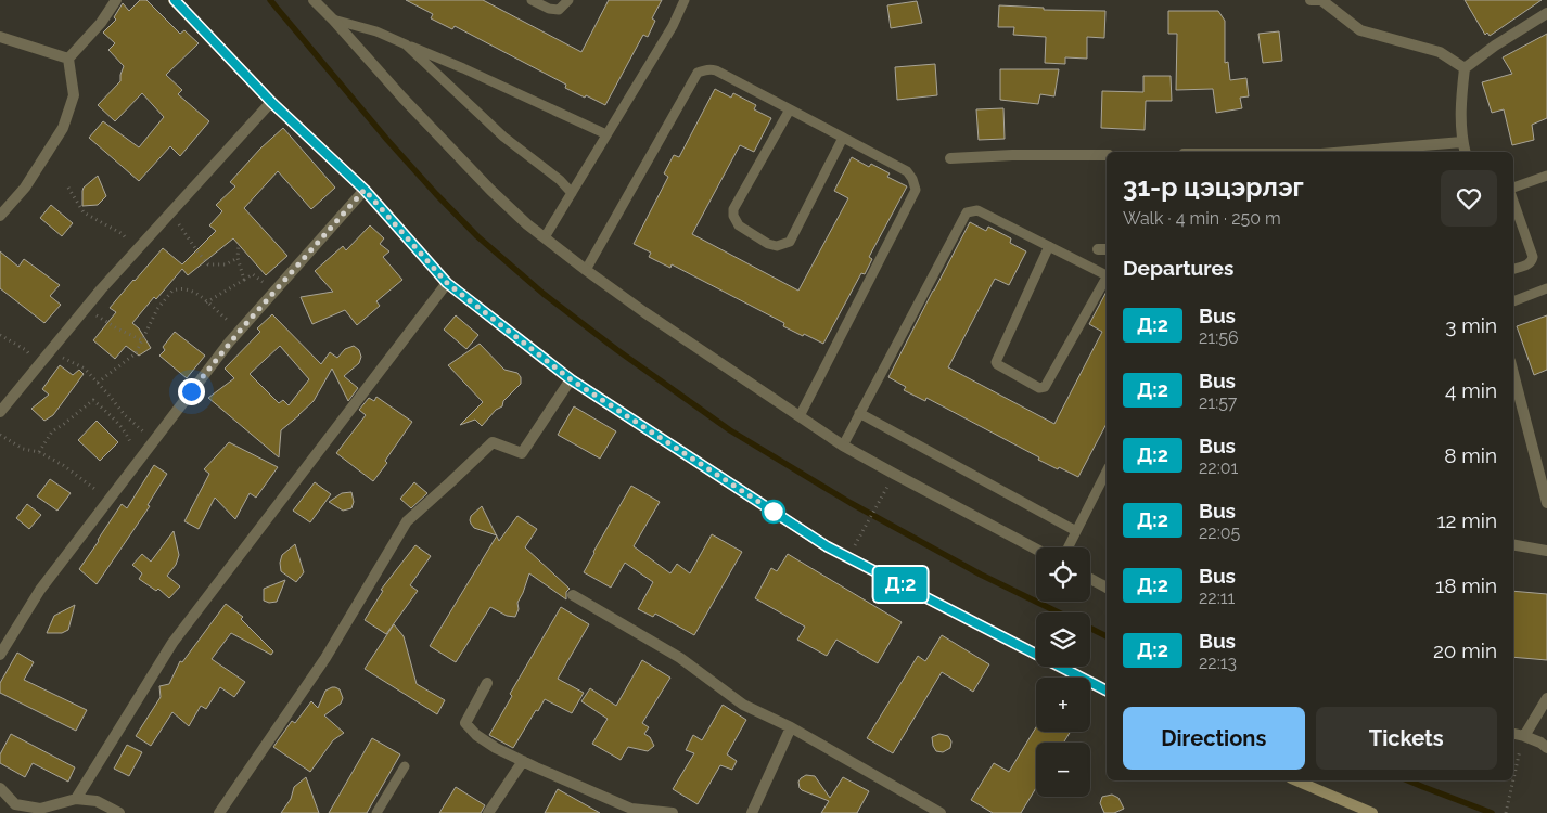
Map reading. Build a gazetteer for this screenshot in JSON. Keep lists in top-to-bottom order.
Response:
{
  "lines": ["bus line Д:2"],
  "page": {
    "on_map": "Д:2",
    "heading": [
      ["31-р цэцэрлэг", "Walk · 4 min · 250 m"],
      "Departures"
    ],
    "list": [
      {
        "mark": "Д:2",
        "name": "Bus",
        "note": "21:56",
        "value": "3 min"
      },
      {
        "mark": "Д:2",
        "name": "Bus",
        "note": "21:57",
        "value": "4 min"
      },
      {
        "mark": "Д:2",
        "name": "Bus",
        "note": "22:01",
        "value": "8 min"
      },
      {
        "mark": "Д:2",
        "name": "Bus",
        "note": "22:05",
        "value": "12 min"
      },
      {
        "mark": "Д:2",
        "name": "Bus",
        "note": "22:11",
        "value": "18 min"
      },
      {
        "mark": "Д:2",
        "name": "Bus",
        "note": "22:13",
        "value": "20 min"
      }
    ],
    "map_buttons": ["+", "−"],
    "buttons": ["Directions", "Tickets"]
  }
}
